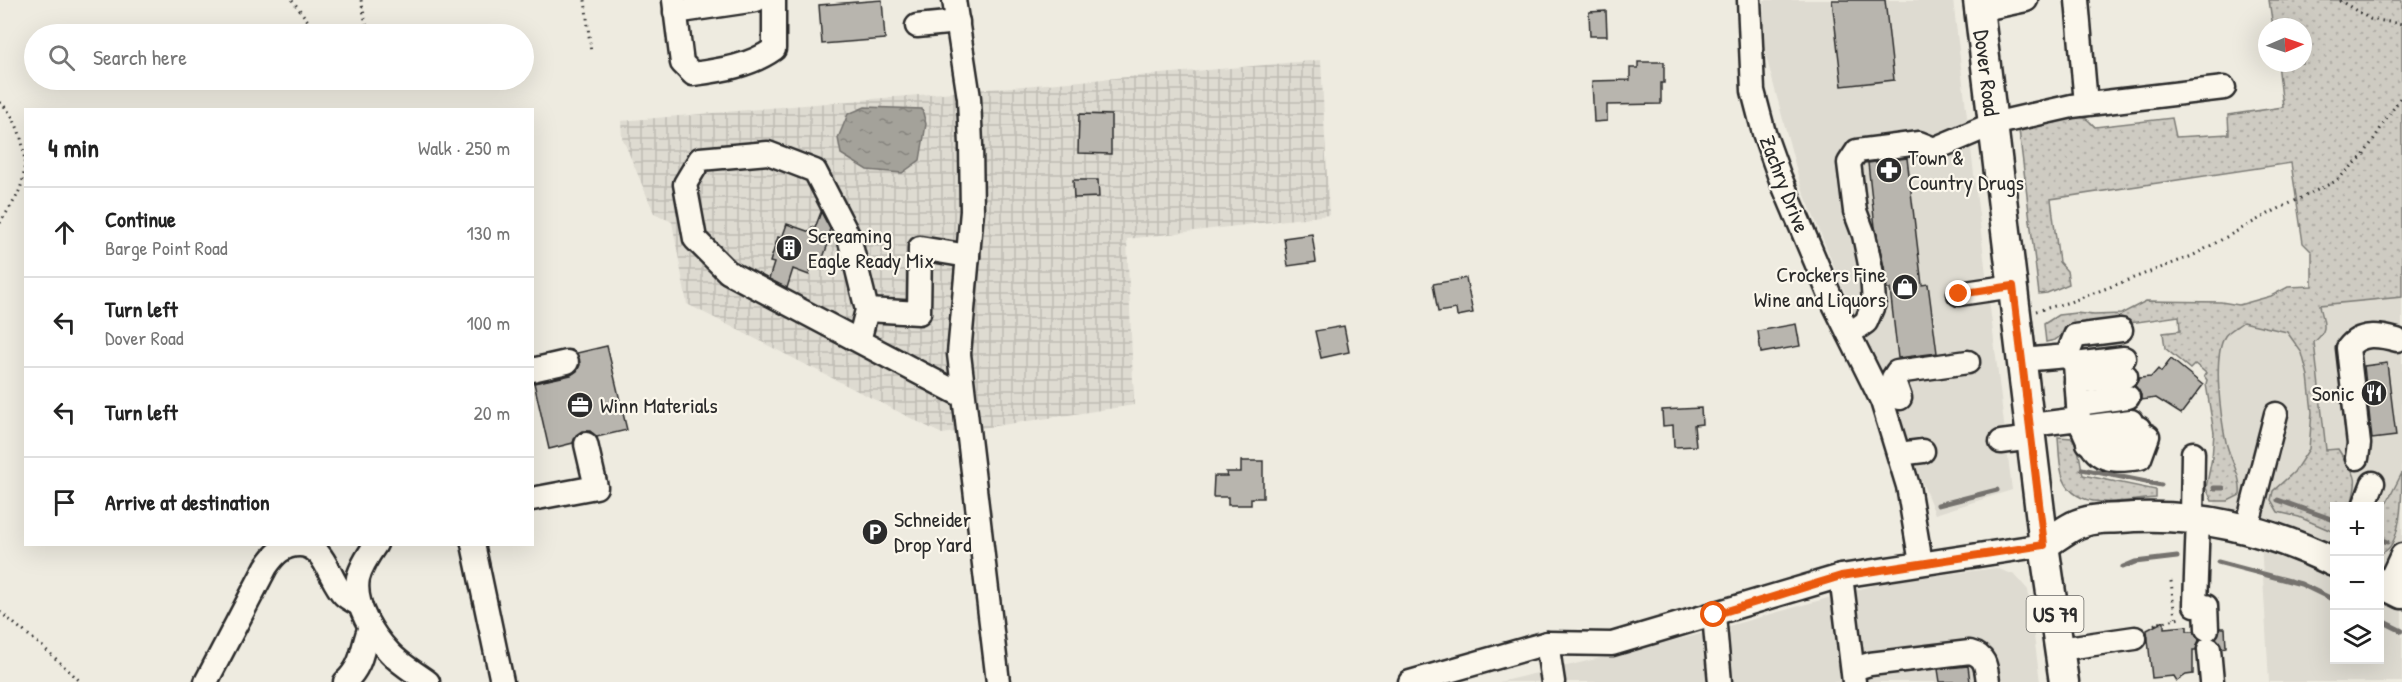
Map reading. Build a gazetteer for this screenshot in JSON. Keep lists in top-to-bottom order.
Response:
{
  "streets": {
    "main road": ["Dover Road", "US 79"],
    "street": ["Zachry Drive"]
  },
  "places": {
    "pharmacy": ["Town & Country Drugs"],
    "building": ["Screaming Eagle Ready Mix"],
    "shop": ["Crockers Fine Wine and Liquors"],
    "restaurant": ["Sonic"],
    "office": ["Winn Materials"],
    "parking": ["Schneider Drop Yard"]
  },
  "north": "right",
  "page": {
    "search": "Search here",
    "heading": ["4 min", "Walk · 250 m"],
    "list": [
      ["Continue", "Barge Point Road", "130 m"],
      ["Turn left", "Dover Road", "100 m"],
      ["Turn left", "20 m"],
      "Arrive at destination"
    ],
    "map_buttons": ["+", "−"]
  }
}
